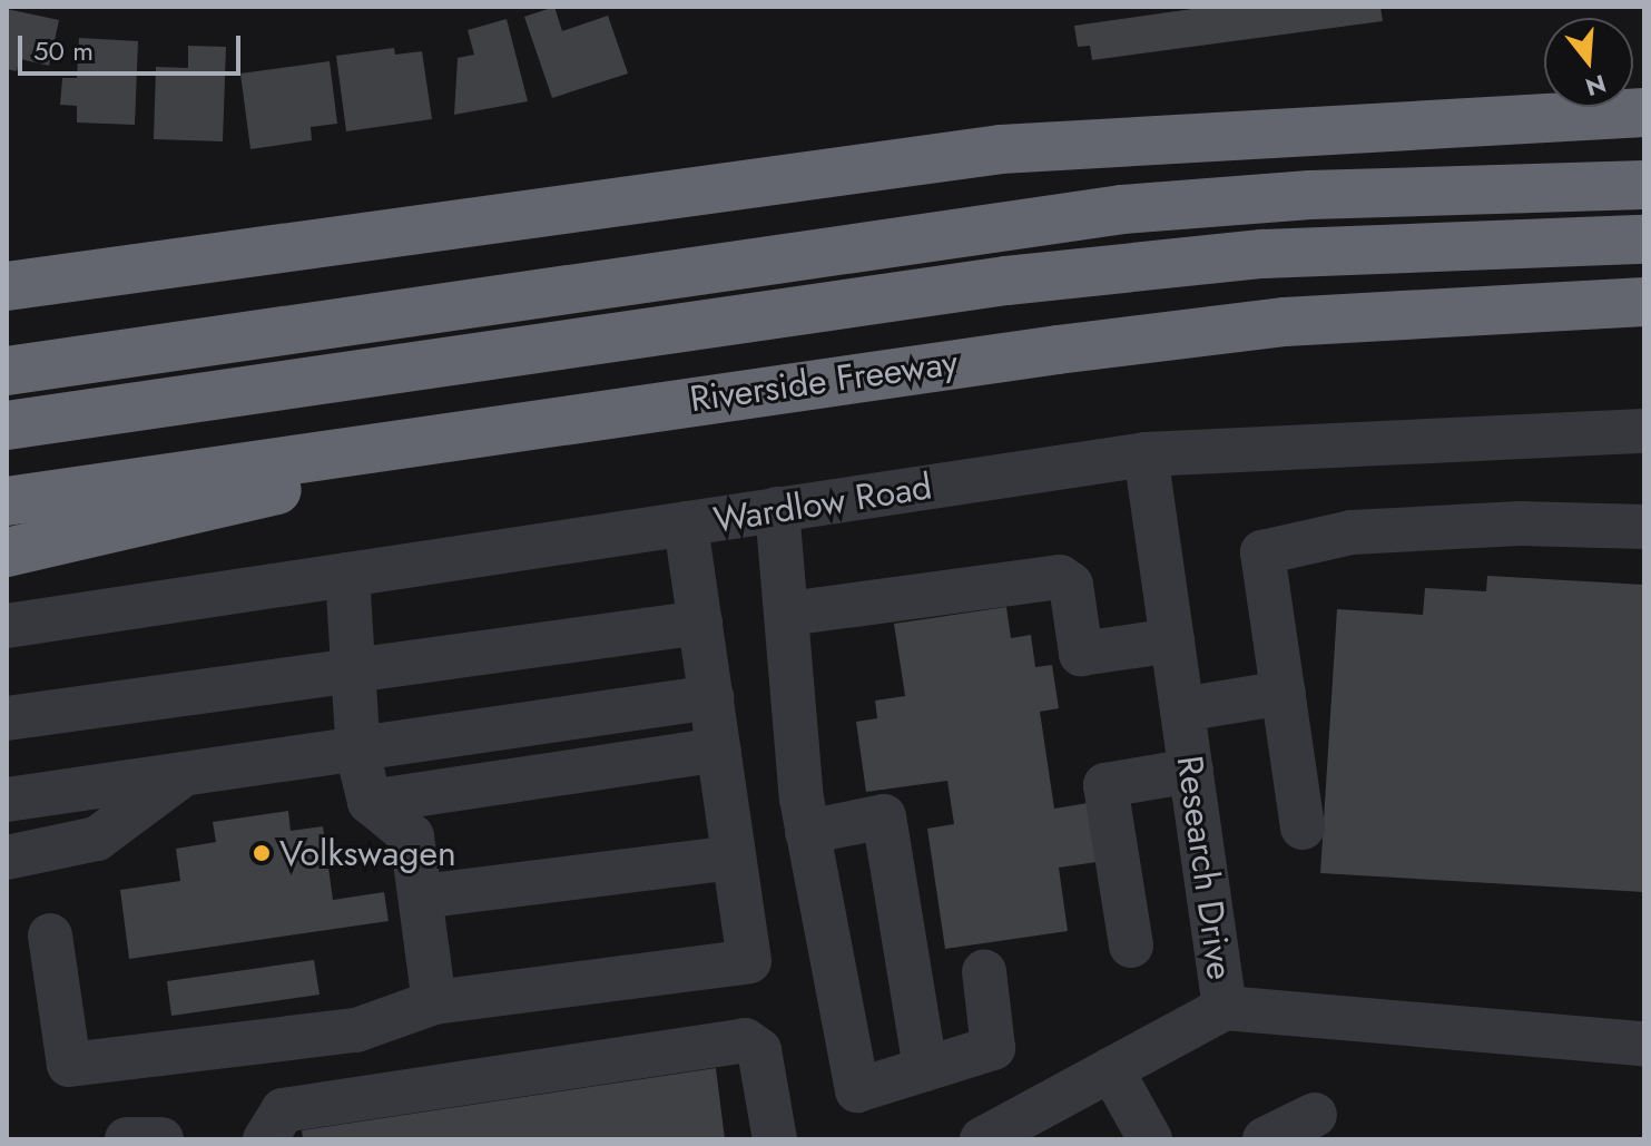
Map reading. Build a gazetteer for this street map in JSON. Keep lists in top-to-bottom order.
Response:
{
  "streets": {
    "highway": ["Riverside Freeway"],
    "street": ["Wardlow Road", "Research Drive"]
  },
  "crossings": [
    ["Wardlow Road", "Research Drive"]
  ],
  "places": ["Volkswagen"],
  "scale_bar": "50 m",
  "north": "bottom"
}
